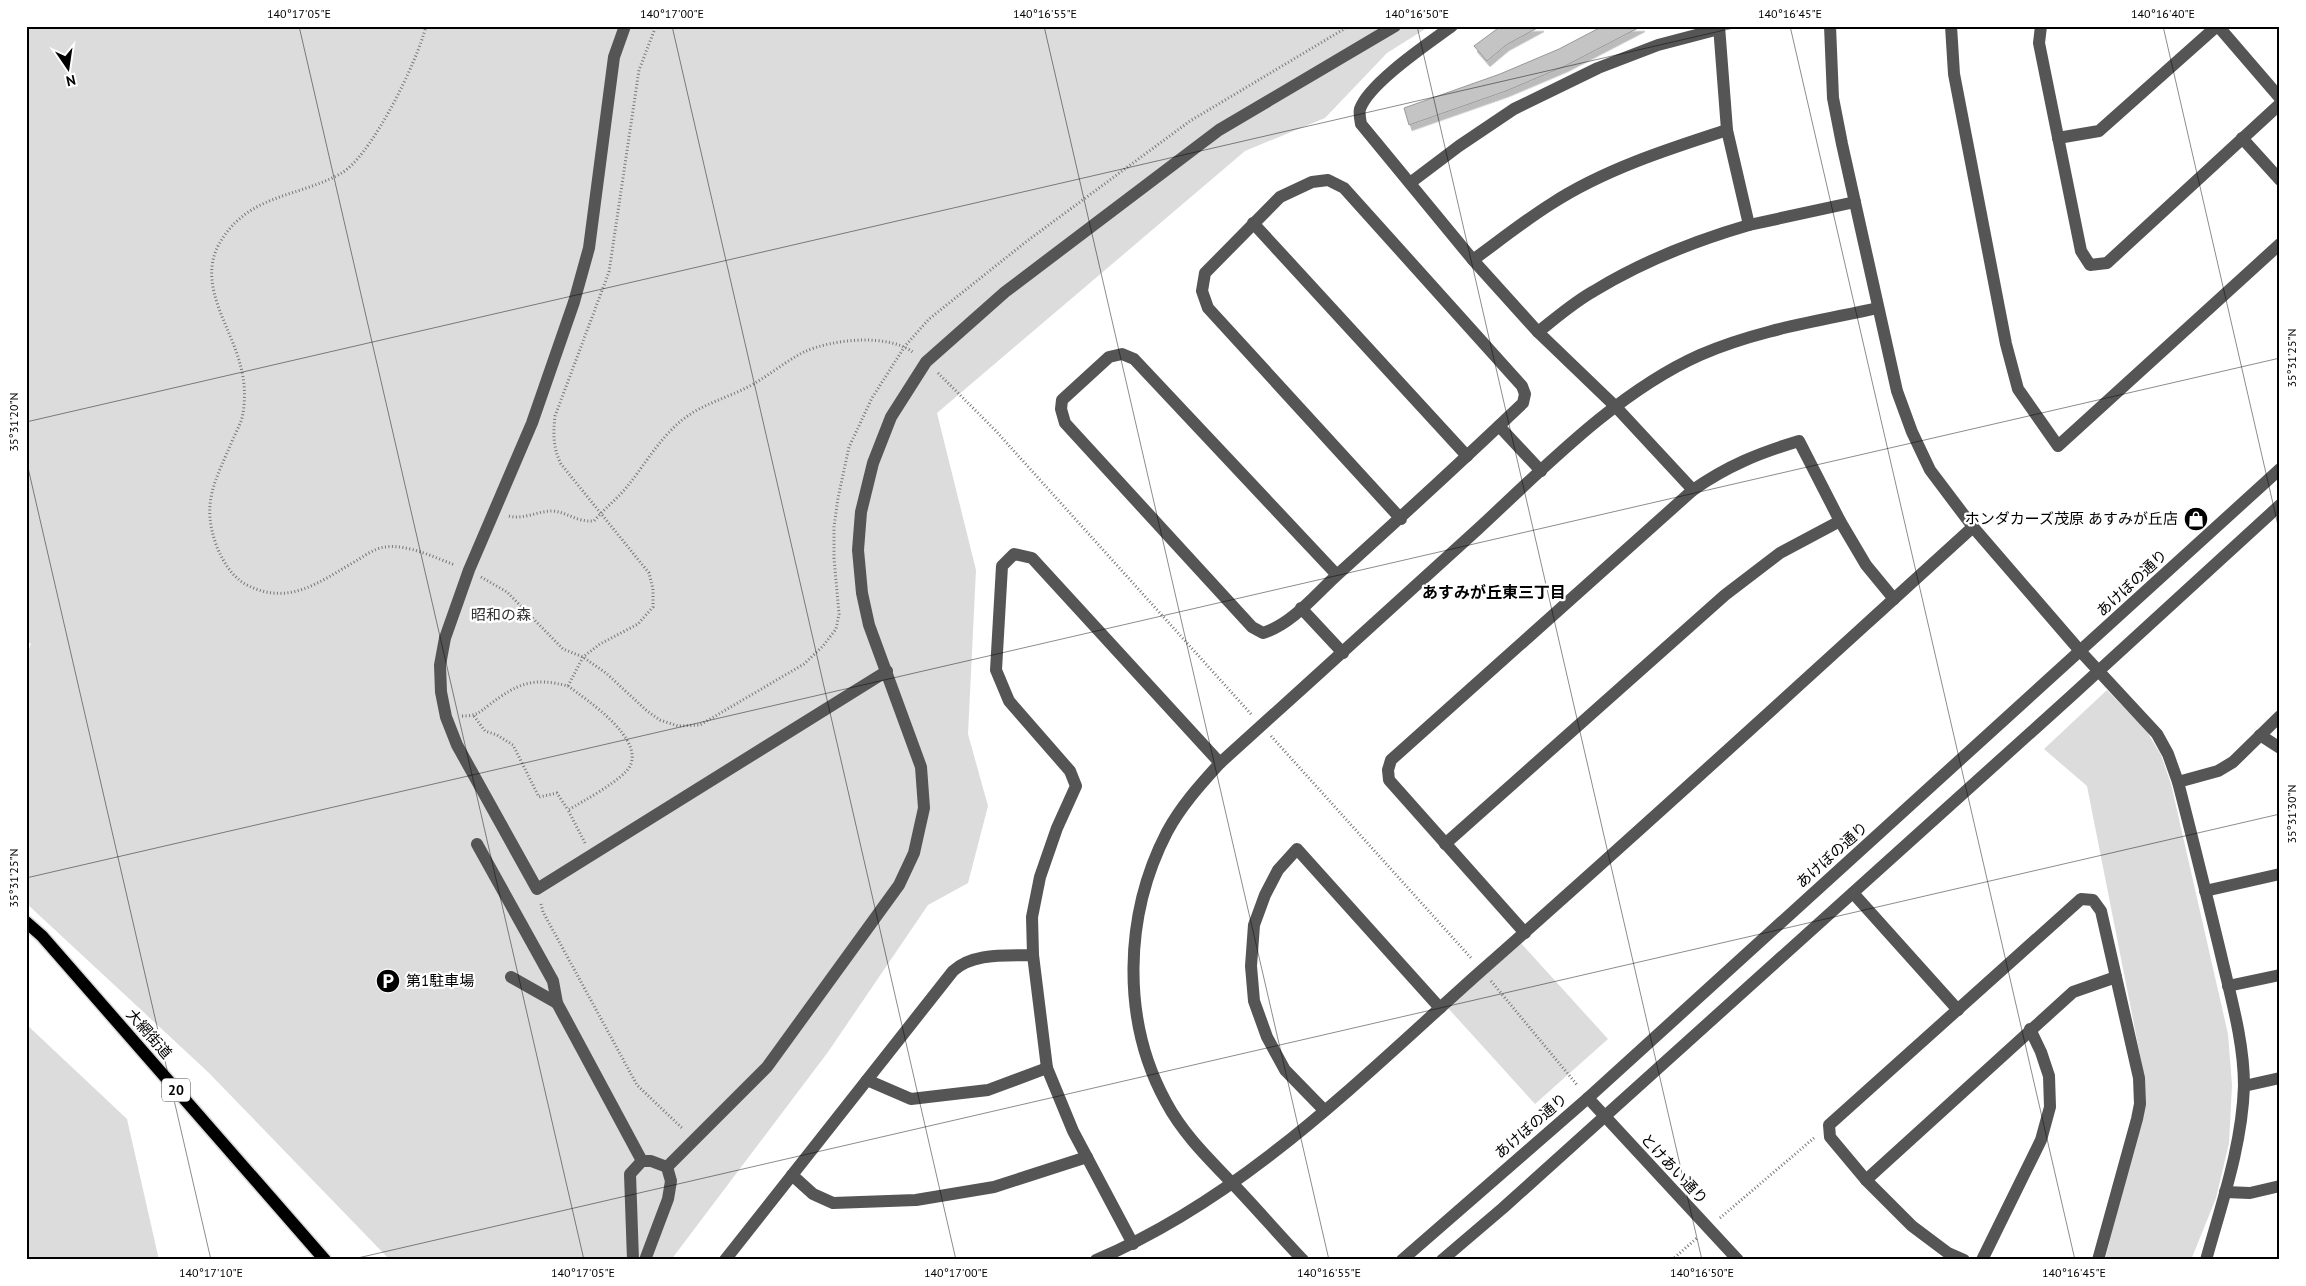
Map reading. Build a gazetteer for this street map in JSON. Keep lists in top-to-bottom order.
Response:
{
  "streets": {
    "main road": ["大網街道", "20"],
    "street": ["あけぼの通り", "とけあい通り"]
  },
  "crossings": [
    ["あけぼの通り", "とけあい通り"]
  ],
  "districts": ["あすみが丘東三丁目"],
  "parks": ["昭和の森"],
  "places": {
    "shop": ["ホンダカーズ茂原 あすみが丘店"],
    "parking": ["第1駐車場"]
  },
  "north": "bottom",
  "coordinates": [
    "140°17'05\"E",
    "140°17'00\"E",
    "140°16'55\"E",
    "140°16'50\"E",
    "140°16'45\"E",
    "140°16'40\"E",
    "35°31'25\"N",
    "35°31'20\"N",
    "35°31'30\"N",
    "140°17'10\"E"
  ]
}
